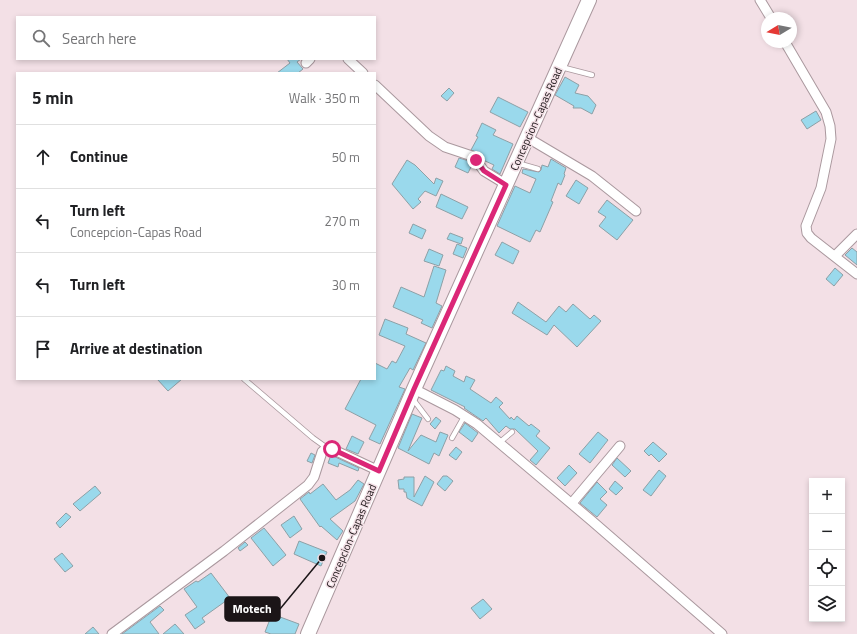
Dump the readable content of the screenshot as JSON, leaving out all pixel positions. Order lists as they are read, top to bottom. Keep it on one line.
{"streets":{"main road":["Concepcion-Capas Road"]},"places":["Motech"],"north":"left","page":{"search":"Search here","heading":["5 min","Walk · 350 m"],"list":[["Continue","50 m"],["Turn left","Concepcion-Capas Road","270 m"],["Turn left","30 m"],"Arrive at destination"],"map_buttons":["+","−"]}}
